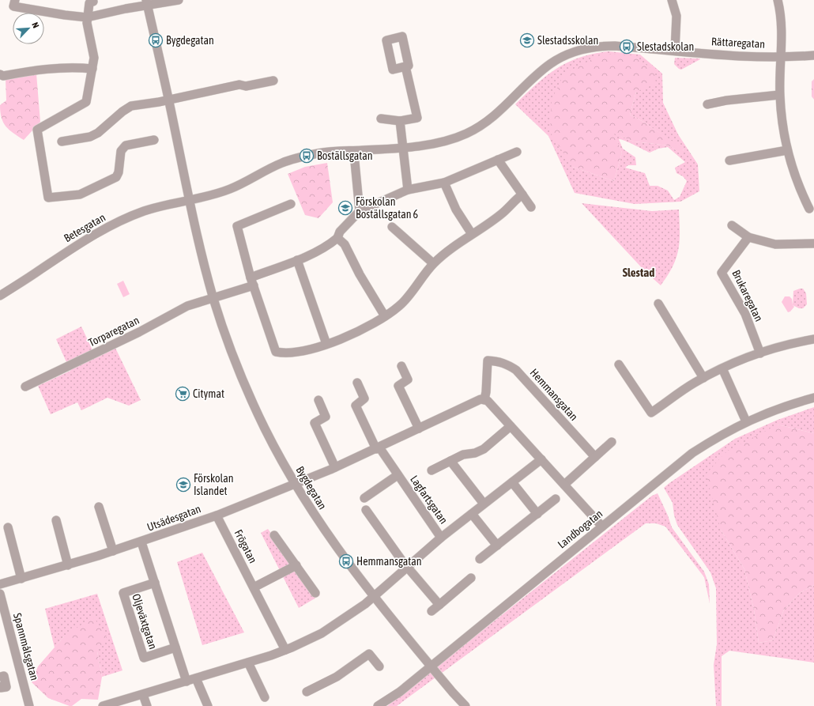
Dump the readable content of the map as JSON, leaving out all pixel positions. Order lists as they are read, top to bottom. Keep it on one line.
{"streets":{"street":["Rättaregatan","Betesgatan","Brukaregatan","Torparegatan","Hemmansgatan","Bygdegatan","Lagfartsgatan","Utsädesgatan","Landbogatan","Frögatan","Oljeväxtgatan","Spannmålsgatan"]},"crossings":[["Betesgatan","Bygdegatan"],["Torparegatan","Bygdegatan"],["Bygdegatan","Utsädesgatan"],["Bygdegatan","Landbogatan"],["Utsädesgatan","Frögatan"],["Utsädesgatan","Oljeväxtgatan"]],"districts":["Slestad"],"places":{"bus stop":["Bygdegatan","Slestadskolan","Boställsgatan","Hemmansgatan"],"school or university":["Slestadsskolan","Förskolan Boställsgatan 6","Förskolan Islandet"],"supermarket":["Citymat"]},"north":"top right"}
